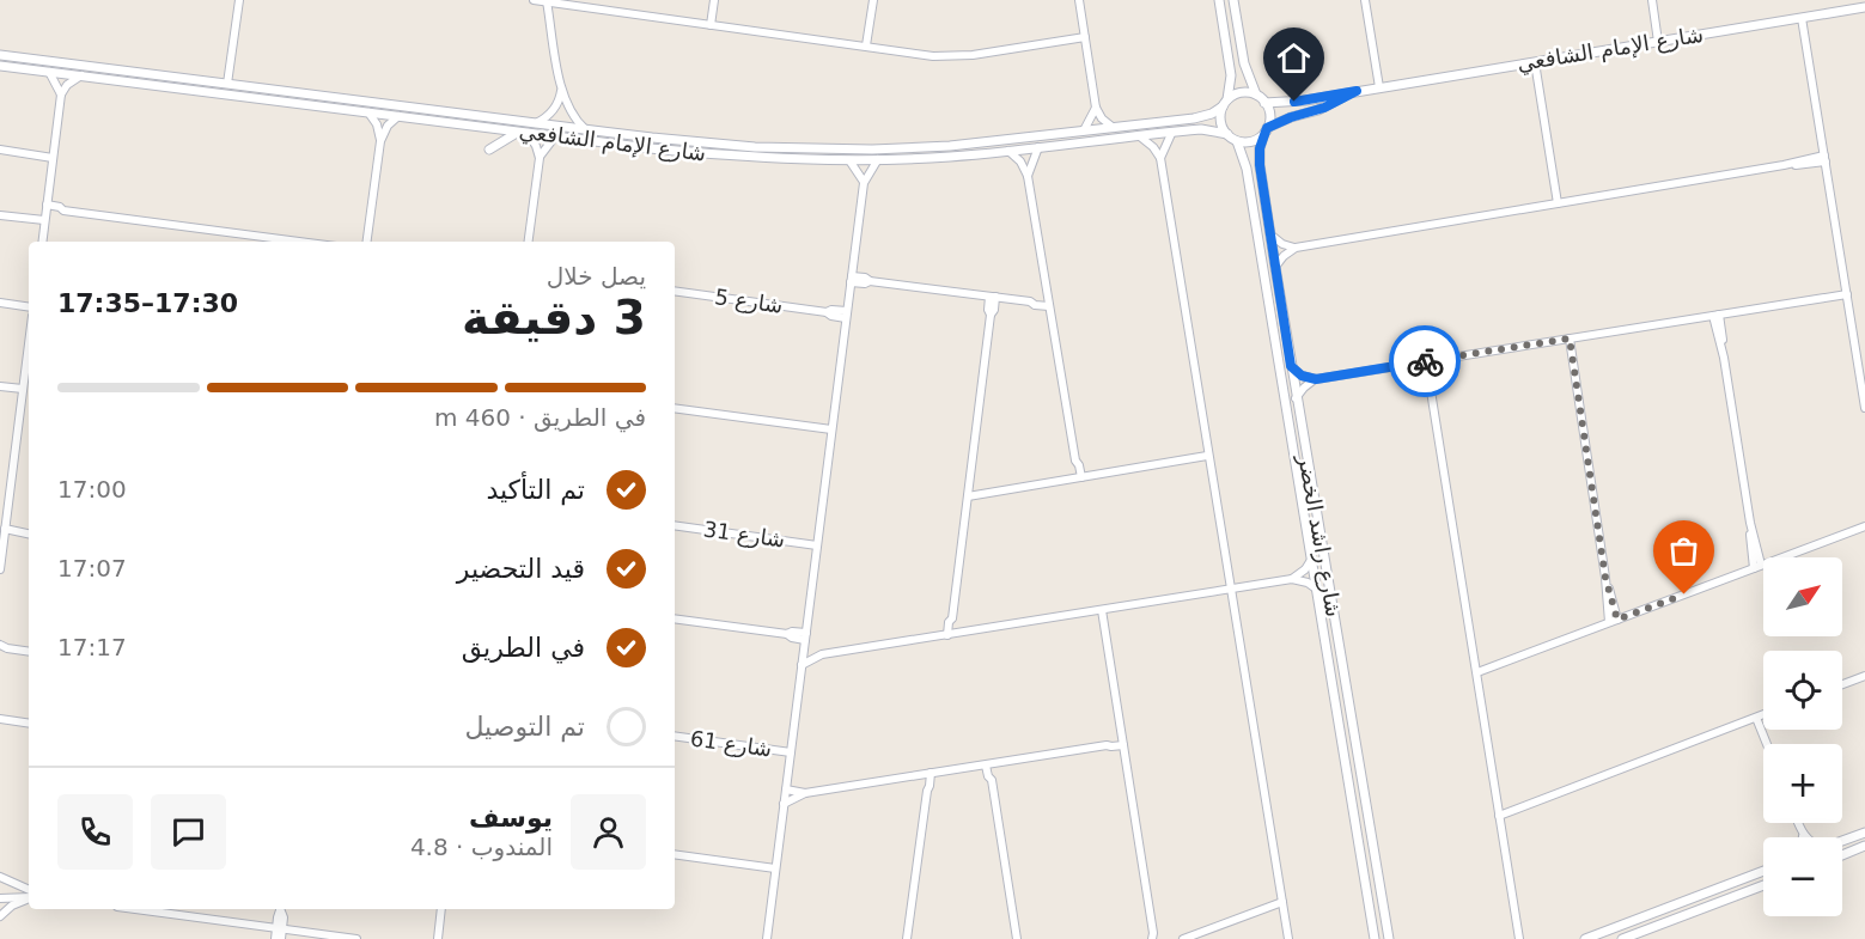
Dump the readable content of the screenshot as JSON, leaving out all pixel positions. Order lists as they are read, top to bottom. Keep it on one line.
{"streets":{"street":["شارع الإمام الشافعي","شارع 5","شارع 31","شارع راشد الخضر","شارع 61"]},"crossings":[["شارع الإمام الشافعي","شارع راشد الخضر"]],"north":"top right","page":{"heading":["3 دقيقة","يصل خلال","17:30–17:35"],"panel":["يوسف","المندوب · 4.8"],"bar":"في الطريق · 460 m","list":[["تم التأكيد","17:00"],["قيد التحضير","17:07"],["في الطريق","17:17"],"تم التوصيل"],"map_buttons":["+","−"]}}
